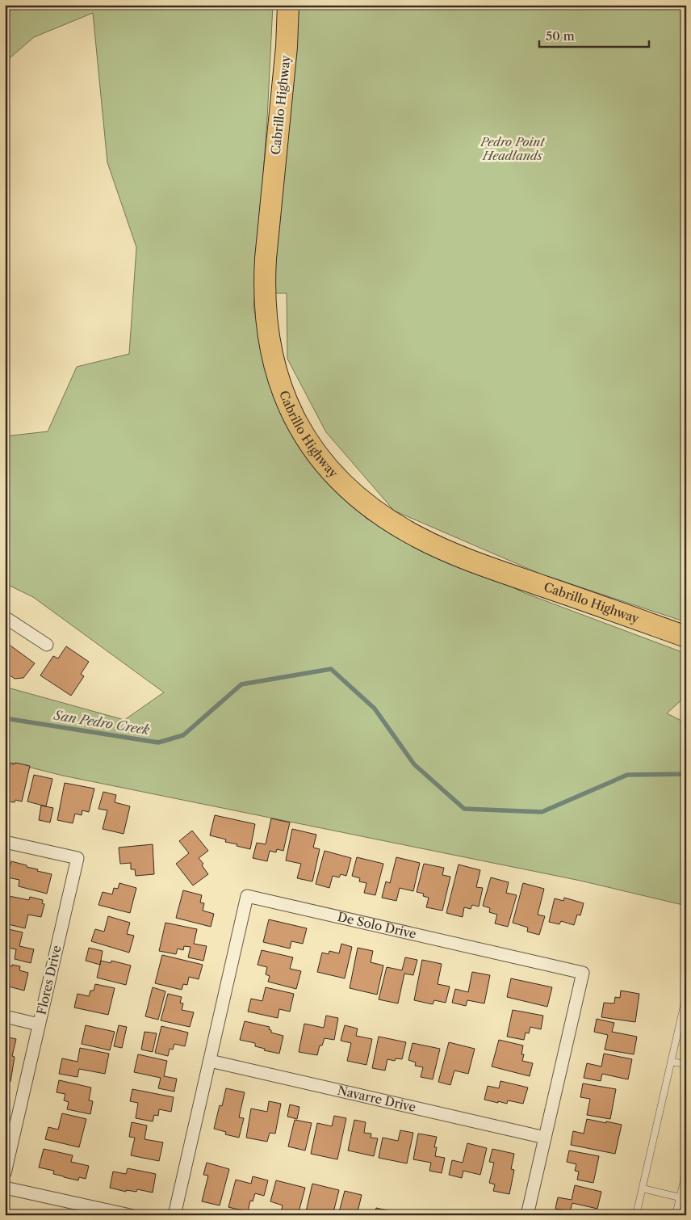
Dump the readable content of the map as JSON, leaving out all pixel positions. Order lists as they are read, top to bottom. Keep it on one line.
{"streets":{"highway":["Cabrillo Highway"],"street":["De Solo Drive","Flores Drive","Navarre Drive"]},"crossings":[["De Solo Drive","Navarre Drive"]],"water":["San Pedro Creek"],"parks":["Pedro Point Headlands"],"scale_bar":"50 m"}
